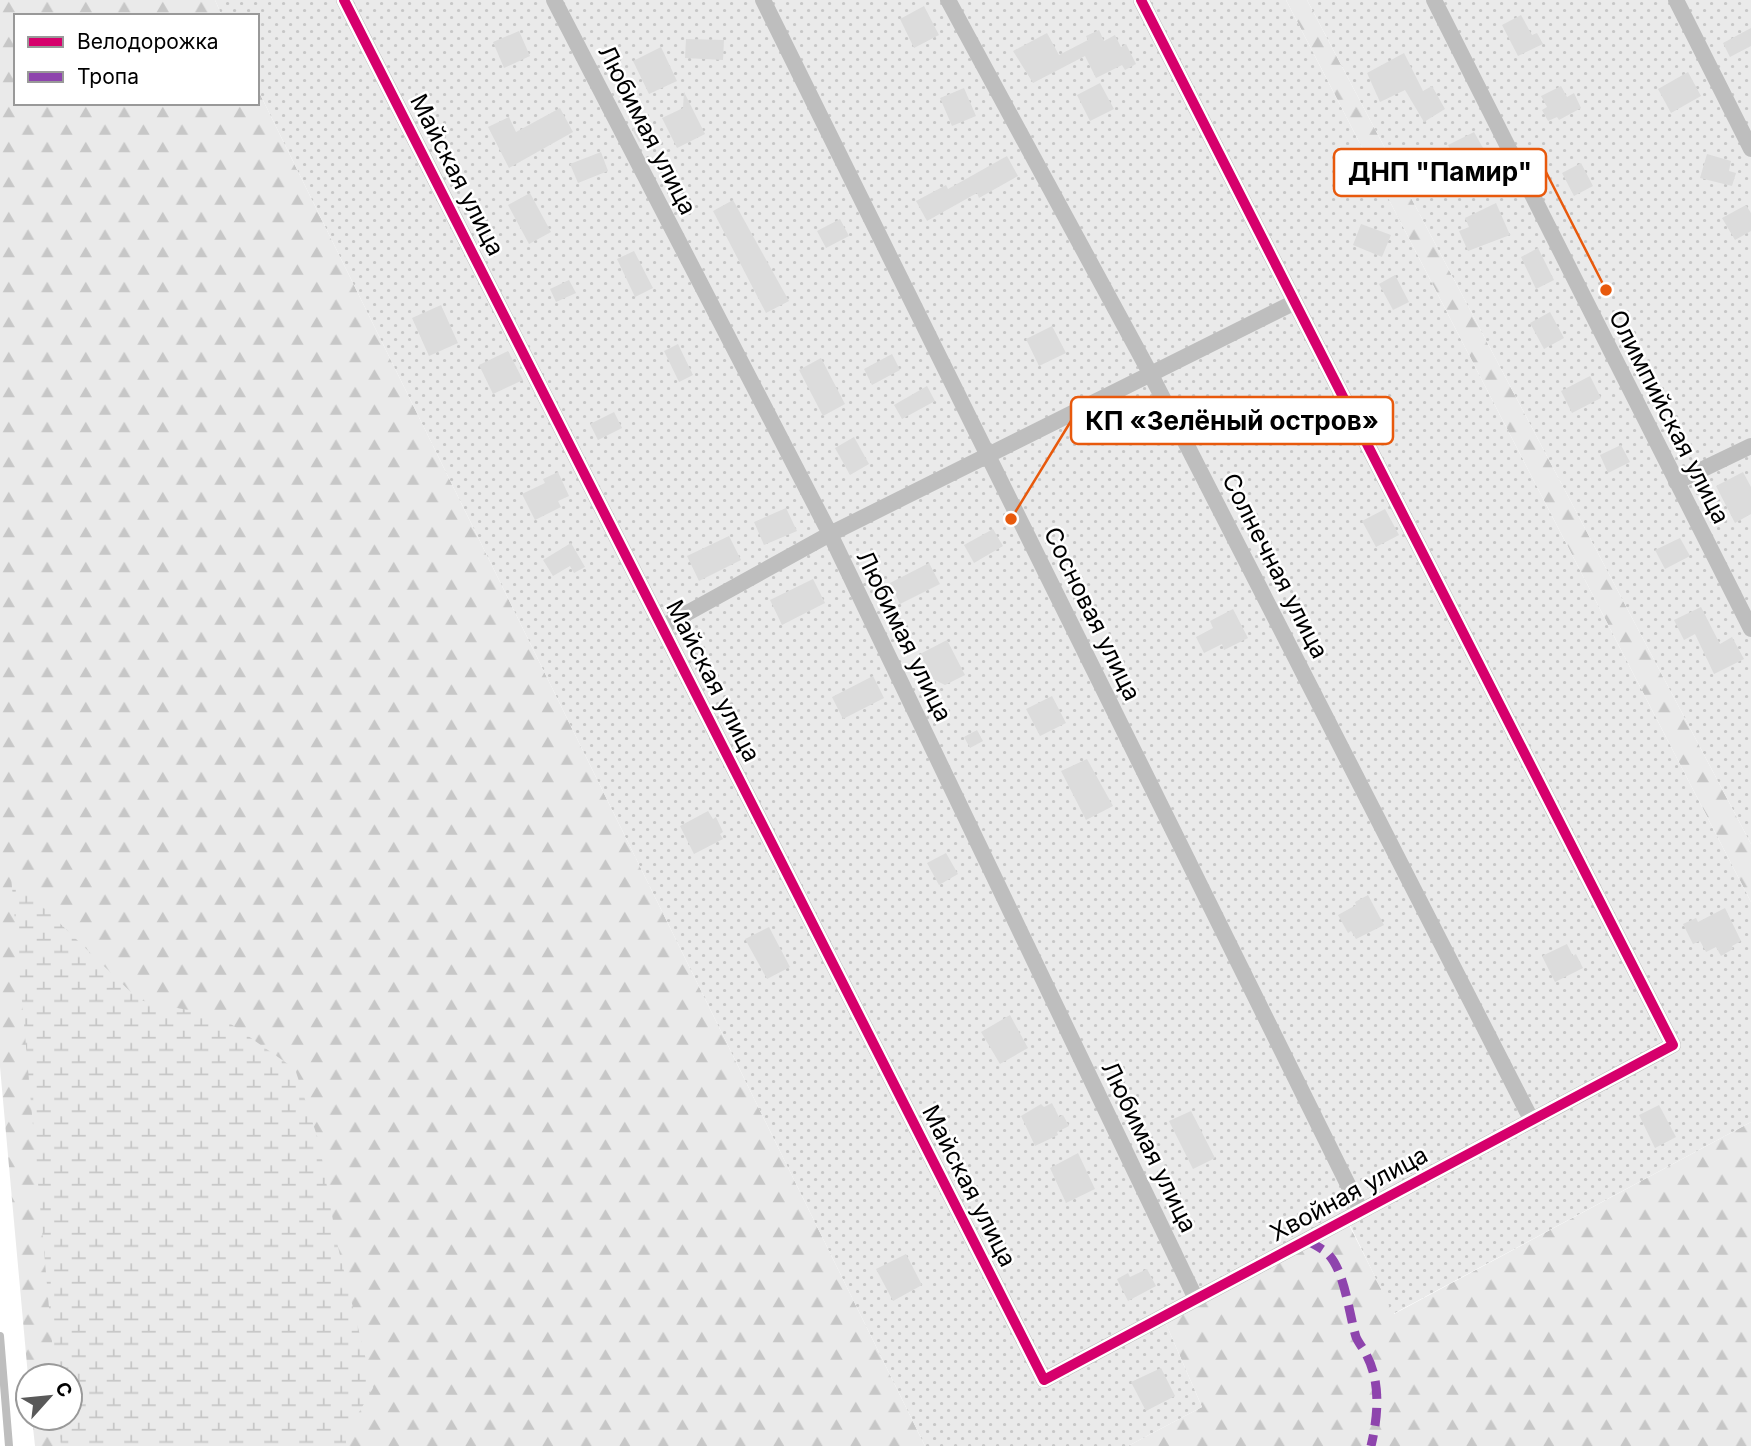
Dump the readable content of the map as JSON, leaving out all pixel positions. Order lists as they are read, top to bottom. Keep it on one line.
{"streets":{"street":["Любимая улица","Майская улица","Олимпийская улица","Солнечная улица","Сосновая улица","Хвойная улица"]},"crossings":[["Любимая улица","Хвойная улица"],["Майская улица","Хвойная улица"],["Солнечная улица","Хвойная улица"],["Сосновая улица","Хвойная улица"]],"places":["ДНП \"Памир\"","КП «Зелёный остров»"],"legend":["Велодорожка","Тропа"],"north":"top right"}
